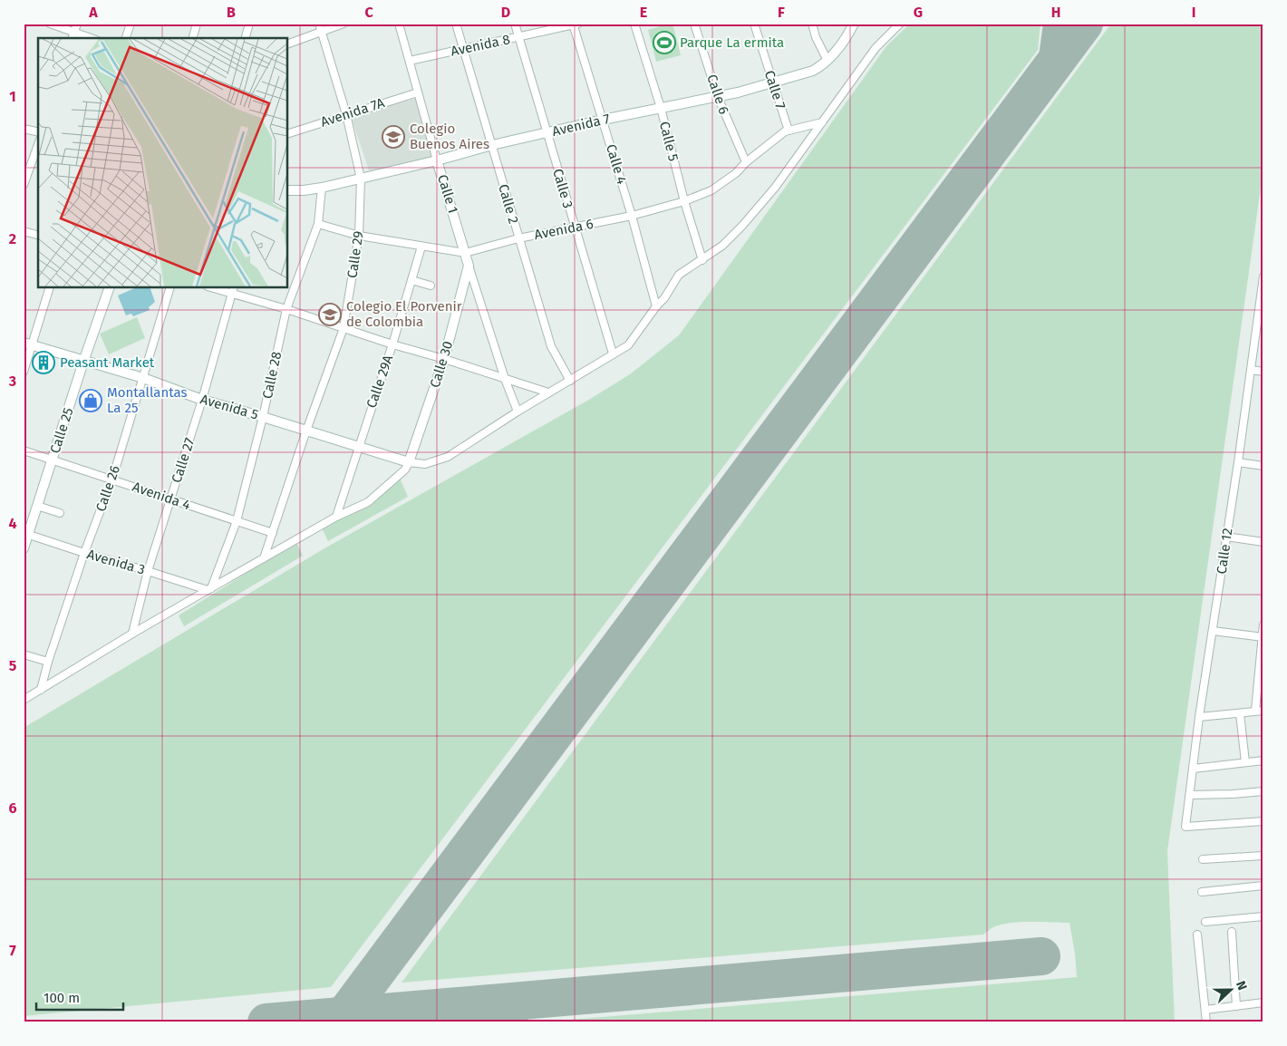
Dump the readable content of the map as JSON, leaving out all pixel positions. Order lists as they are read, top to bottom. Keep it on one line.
{"streets":{"street":["Avenida 8","Calle 7","Calle 6","Avenida 7A","Avenida 7","Calle 5","Calle 4","Calle 3","Calle 1","Calle 2","Avenida 6","Calle 29","Calle 30","Calle 28","Calle 29A","Avenida 5","Calle 25","Calle 27","Calle 26","Avenida 4","Calle 12","Avenida 3"]},"crossings":[["Avenida 8","Calle 4"],["Avenida 8","Calle 3"],["Avenida 8","Calle 1"],["Avenida 8","Calle 2"],["Calle 7","Avenida 7"],["Calle 7","Avenida 6"],["Calle 6","Avenida 7"],["Calle 6","Avenida 6"],["Avenida 7A","Calle 1"],["Avenida 7A","Calle 29"],["Avenida 7","Calle 5"],["Avenida 7","Calle 4"],["Avenida 7","Calle 3"],["Avenida 7","Calle 1"],["Avenida 7","Calle 2"],["Avenida 7","Calle 29"],["Avenida 7","Calle 28"],["Calle 5","Avenida 6"],["Calle 4","Avenida 6"],["Calle 3","Avenida 6"],["Calle 1","Avenida 6"],["Calle 1","Calle 30"],["Calle 2","Avenida 6"],["Avenida 6","Calle 29"],["Avenida 6","Calle 28"],["Avenida 6","Calle 29A"],["Calle 29","Avenida 5"],["Calle 29","Avenida 4"],["Calle 30","Avenida 5"],["Calle 28","Avenida 5"],["Calle 28","Avenida 4"],["Calle 28","Avenida 3"],["Calle 29A","Avenida 5"],["Avenida 5","Calle 25"],["Avenida 5","Calle 27"],["Avenida 5","Calle 26"],["Calle 25","Avenida 4"],["Calle 25","Avenida 3"],["Calle 27","Avenida 4"],["Calle 27","Avenida 3"],["Calle 26","Avenida 4"],["Calle 26","Avenida 3"]],"places":{"sports":["Parque La ermita"],"school or university":["Colegio Buenos Aires","Colegio El Porvenir de Colombia"],"building":["Peasant Market"],"shop":["Montallantas La 25"]},"scale_bar":"100 m","north":"right","grid":{"columns":["A","B","C","D","E","F","G","H","I"],"rows":["1","2","3","4","5","6","7"]}}
